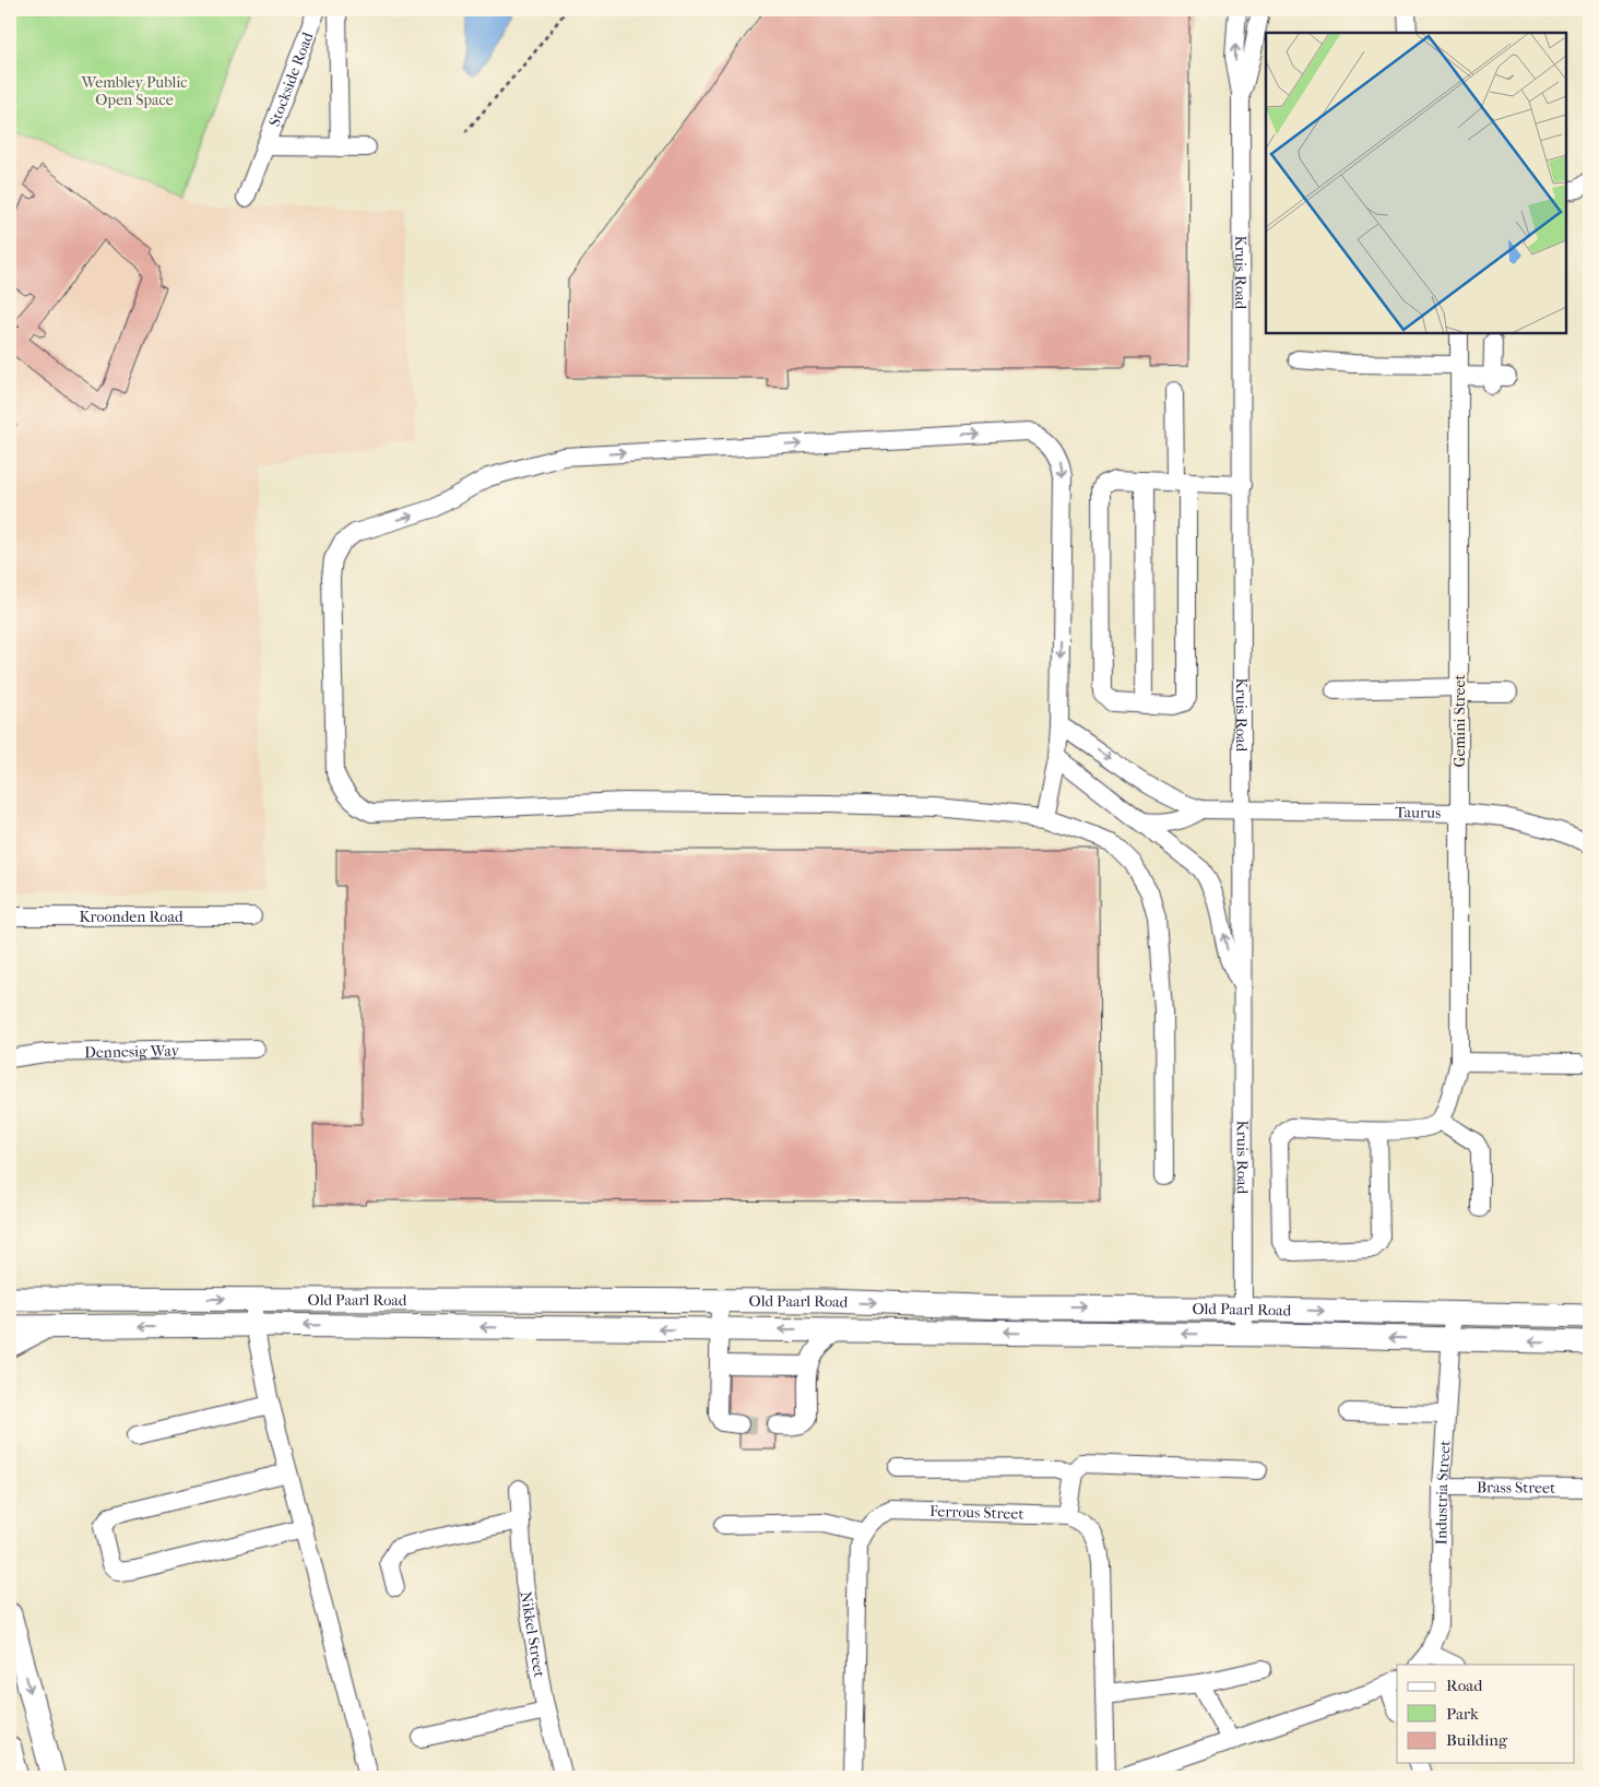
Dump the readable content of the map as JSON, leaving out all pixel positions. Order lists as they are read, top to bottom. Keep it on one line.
{"streets":{"main road":["Old Paarl Road"],"street":["Stockside Road","Kruis Road","Gemini Street","Taurus","Kroonden Road","Dennesig Way","Brass Street","Industria Street","Ferrous Street","Nikkel Street"]},"crossings":[["Kruis Road","Taurus"],["Kruis Road","Old Paarl Road"],["Gemini Street","Taurus"],["Old Paarl Road","Industria Street"],["Brass Street","Industria Street"]],"parks":["Wembley Public Open Space"],"legend":["Road","Park","Building"]}
